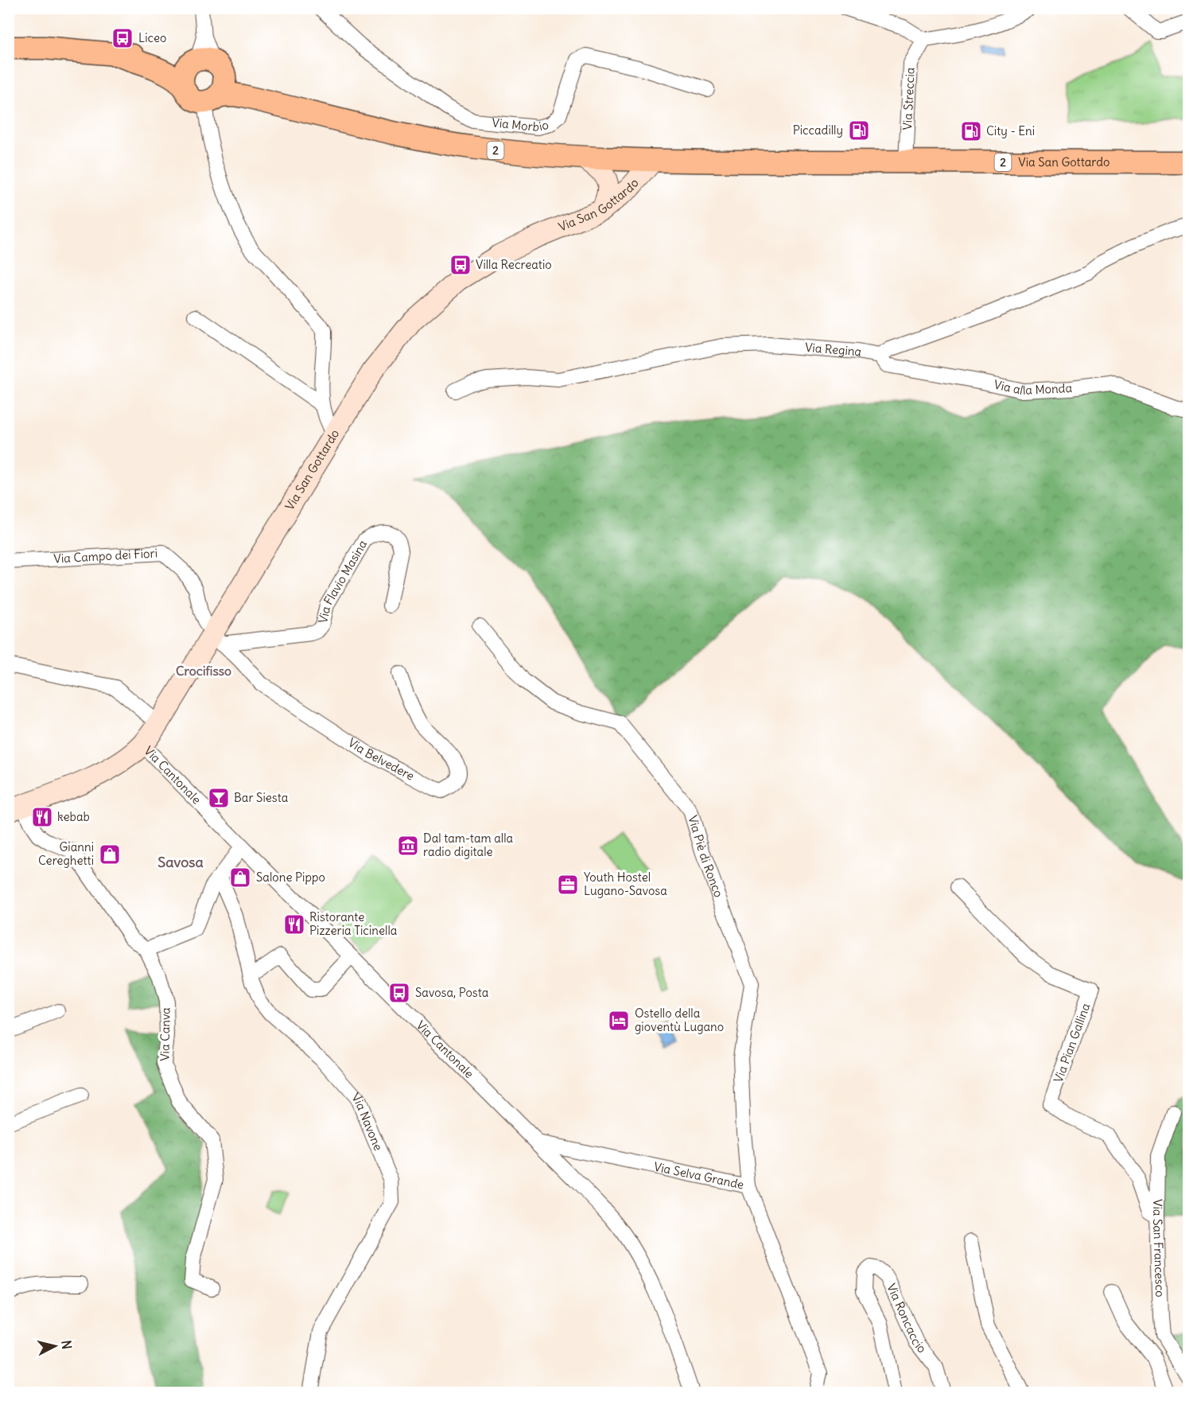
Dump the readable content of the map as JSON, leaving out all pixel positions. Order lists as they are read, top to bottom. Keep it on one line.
{"streets":{"main road":["2","Via San Gottardo"],"street":["Via Streccia","Via Morbio","Via Regina","Via alla Monda","Via Campo dei Fiori","Via Flavio Masina","Via Belvedere","Via Cantonale","Via Piè di Ronco","Via Canva","Via Pian Gallina","Via Navone","Via Selva Grande","Via San Francesco","Via Roncaccio"]},"crossings":[["Via Streccia","Via San Gottardo"],["Via San Gottardo","Via Campo dei Fiori"],["Via San Gottardo","Via Flavio Masina"],["Via San Gottardo","Via Belvedere"],["Via San Gottardo","Via Cantonale"],["Via San Gottardo","Via Canva"],["Via Regina","Via alla Monda"],["Via Campo dei Fiori","Via Flavio Masina"],["Via Campo dei Fiori","Via Belvedere"],["Via Flavio Masina","Via Belvedere"],["Via Cantonale","Via Selva Grande"],["Via Piè di Ronco","Via Selva Grande"],["Via Pian Gallina","Via San Francesco"]],"districts":["Crocifisso","Savosa"],"places":{"bus stop":["Liceo","Villa Recreatio","Savosa, Posta"],"fuel station":["Piccadilly","City - Eni"],"bar":["Bar Siesta"],"restaurant":["kebab","Ristorante Pizzeria Ticinella"],"museum":["Dal tam-tam alla radio digitale"],"shop":["Gianni Cereghetti","Salone Pippo"],"office":["Youth Hostel Lugano-Savosa"],"hotel":["Ostello della gioventù Lugano"]},"north":"right"}
